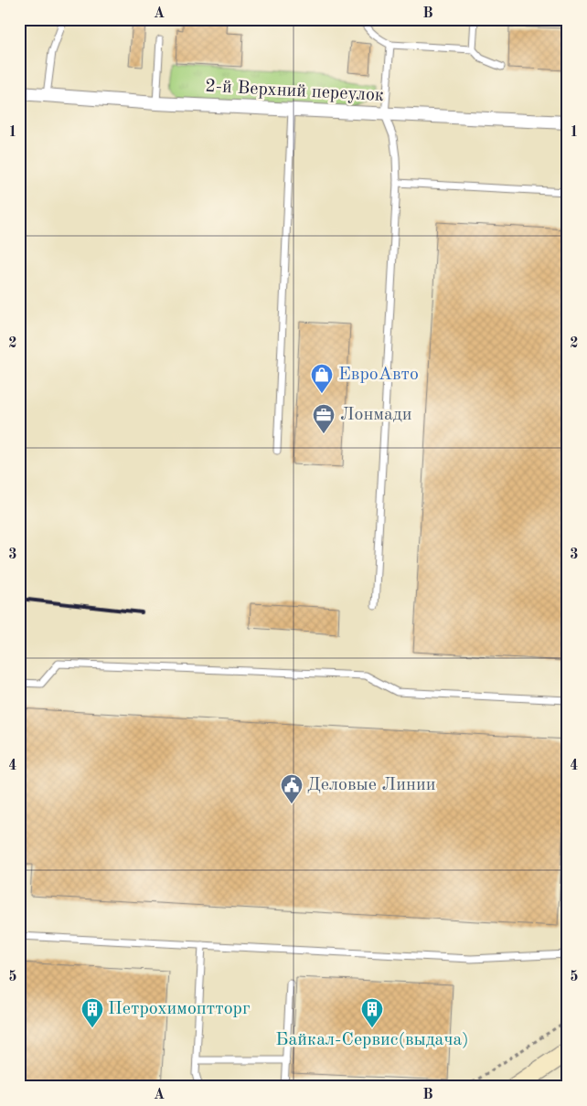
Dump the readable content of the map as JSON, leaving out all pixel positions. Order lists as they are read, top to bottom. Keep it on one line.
{"streets":{"street":["2-й Верхний переулок"]},"places":{"shop":["ЕвроАвто"],"office":["Лонмади"],"public building":["Деловые Линии"],"building":["Петрохимоптторг","Байкал-Сервис(выдача)"]},"grid":{"columns":["A","B"],"rows":["1","2","3","4","5"]}}
